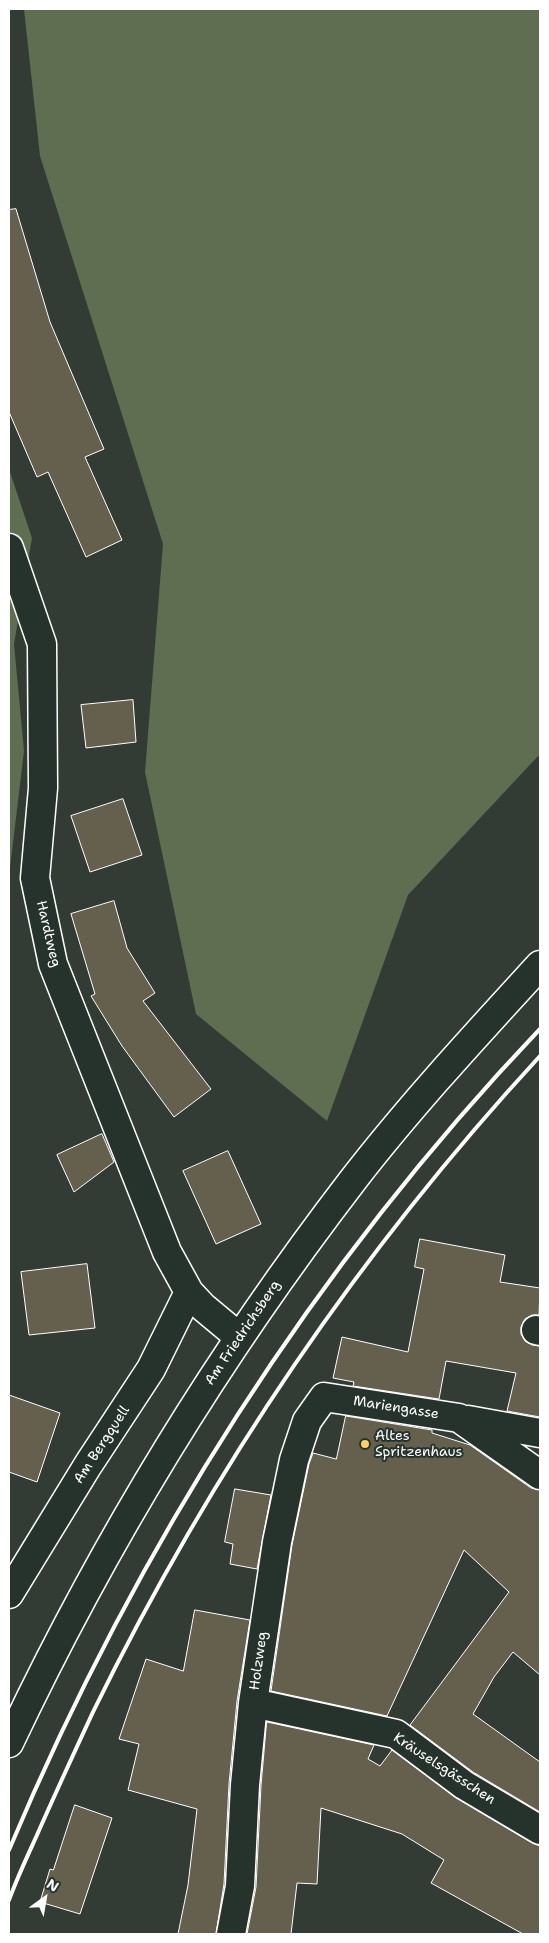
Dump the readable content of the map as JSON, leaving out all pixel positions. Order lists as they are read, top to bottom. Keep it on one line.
{"streets":{"street":["Hardtweg","Am Friedrichsberg","Mariengasse","Am Bergquell","Holzweg","Kräuselsgässchen"]},"crossings":[["Hardtweg","Am Friedrichsberg"],["Hardtweg","Am Bergquell"],["Mariengasse","Holzweg"],["Holzweg","Kräuselsgässchen"]],"places":["Altes Spritzenhaus"],"north":"top right"}
